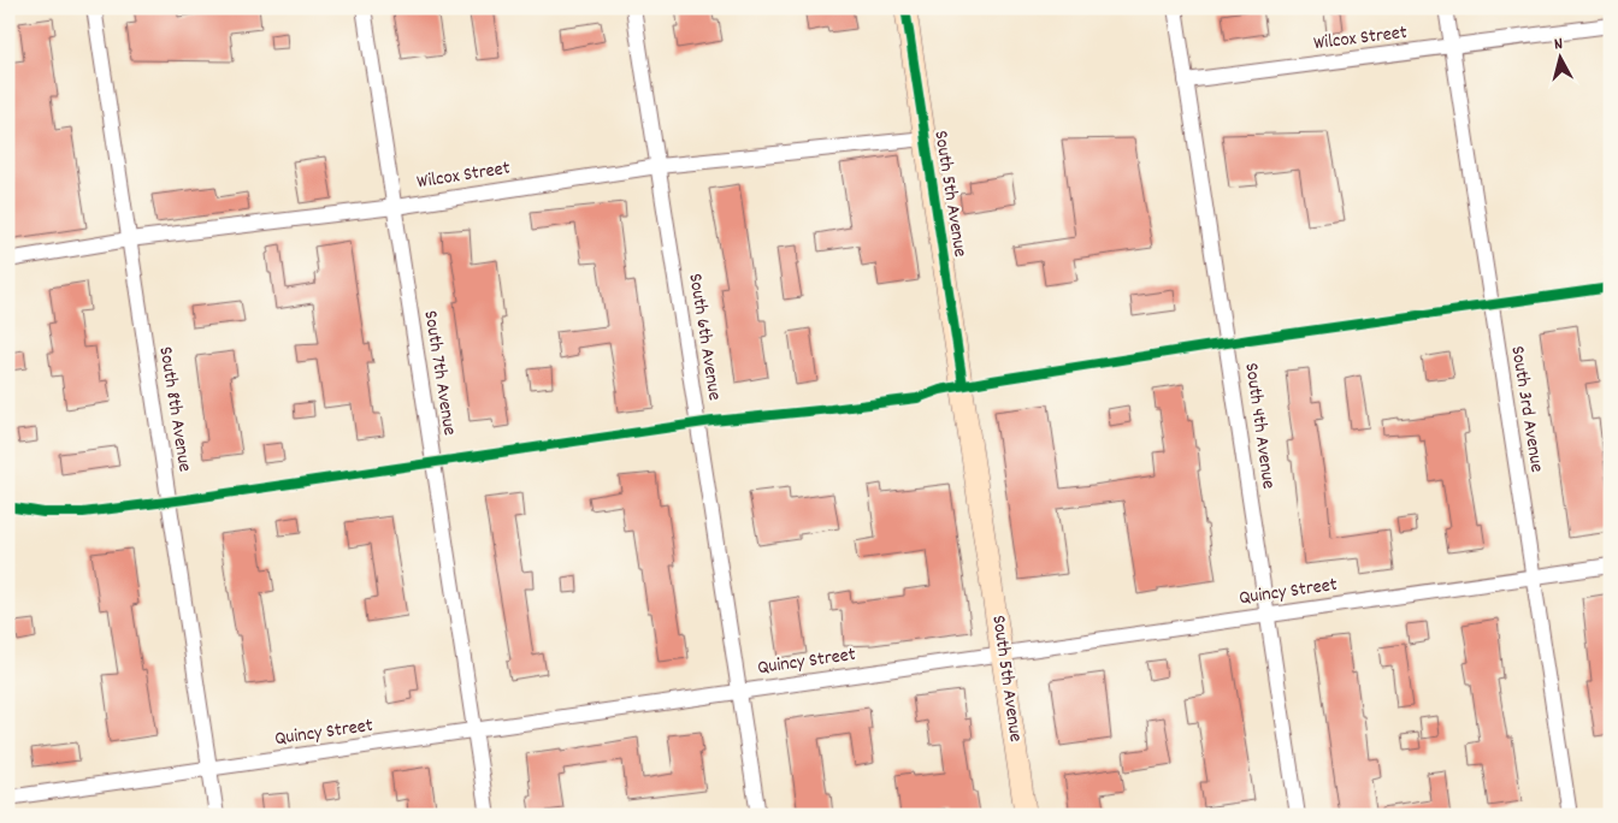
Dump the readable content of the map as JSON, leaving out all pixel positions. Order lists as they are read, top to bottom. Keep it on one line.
{"streets":{"street":["Wilcox Street","South 5th Avenue","South 6th Avenue","South 7th Avenue","South 8th Avenue","South 3rd Avenue","South 4th Avenue","Quincy Street"]},"crossings":[["Wilcox Street","South 5th Avenue"],["Wilcox Street","South 6th Avenue"],["Wilcox Street","South 7th Avenue"],["Wilcox Street","South 8th Avenue"],["Wilcox Street","South 3rd Avenue"],["Wilcox Street","South 4th Avenue"],["South 5th Avenue","Quincy Street"],["South 6th Avenue","Quincy Street"],["South 7th Avenue","Quincy Street"],["South 8th Avenue","Quincy Street"],["South 3rd Avenue","Quincy Street"],["South 4th Avenue","Quincy Street"]],"north":"top"}
